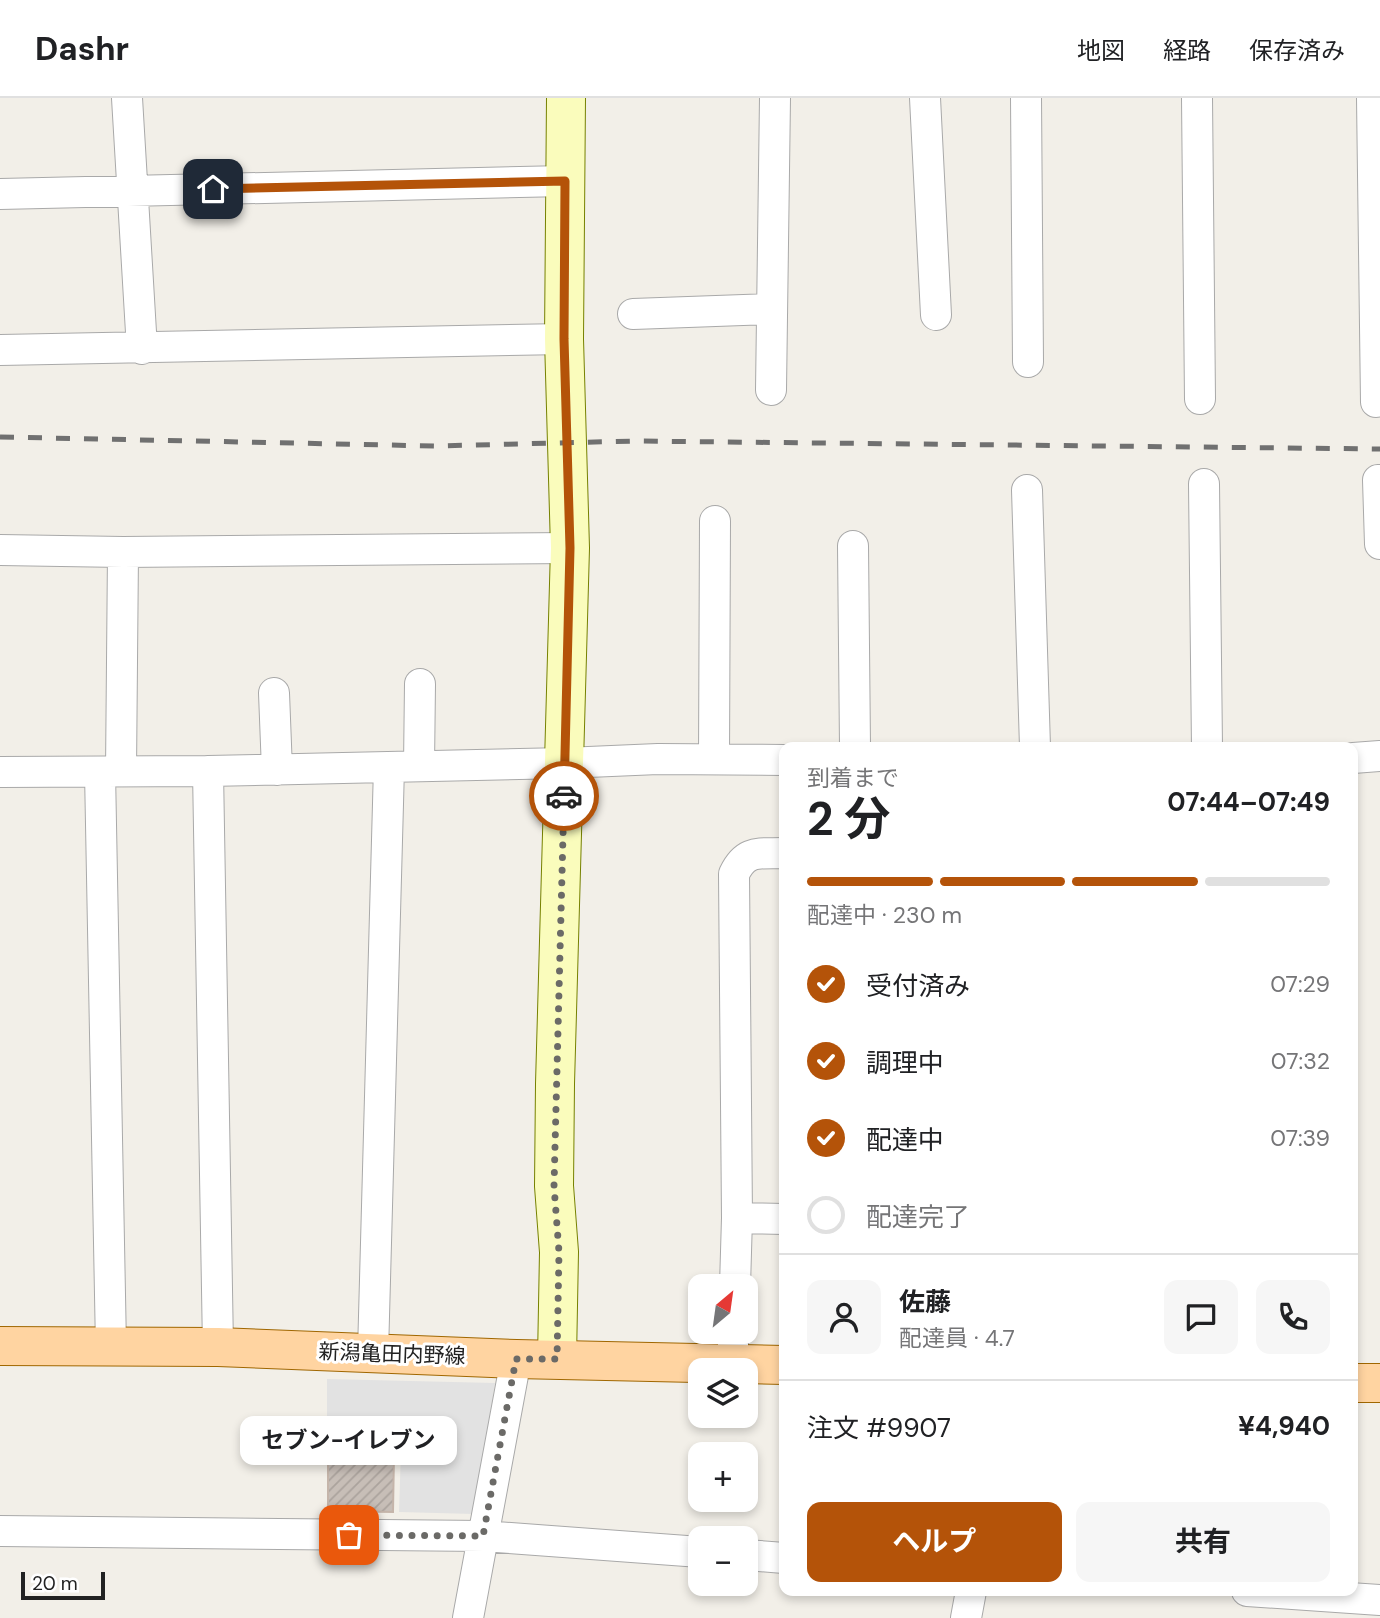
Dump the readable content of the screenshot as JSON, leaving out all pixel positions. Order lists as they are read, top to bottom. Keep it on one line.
{"streets":{"main road":["新潟亀田内野線"]},"places":["セブン-イレブン"],"scale_bar":"20 m","north":"top right","page":{"header":"Dashr","nav":["地図","経路","保存済み"],"heading":["2 分","到着まで","07:44–07:49"],"panel":["佐藤","配達員 · 4.7","注文 #9907","¥4,940"],"bar":"配達中 · 230 m","list":[["受付済み","07:29"],["調理中","07:32"],["配達中","07:39"],"配達完了"],"map_buttons":["+","−"],"bubble":"セブン-イレブン","buttons":["ヘルプ","共有"],"scale":"20 m"}}
